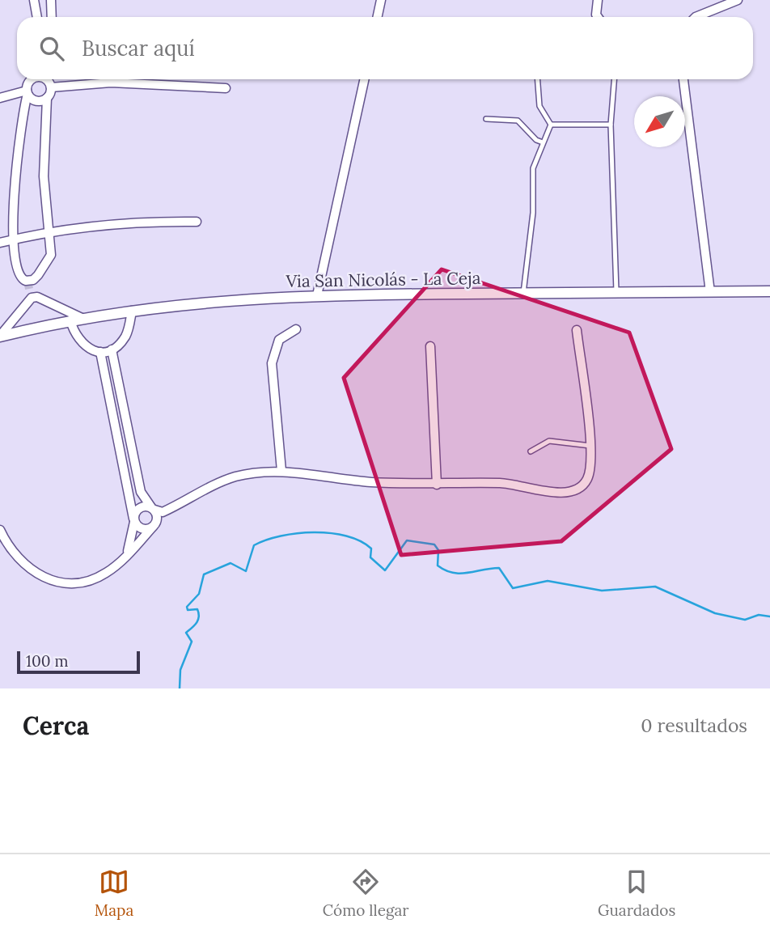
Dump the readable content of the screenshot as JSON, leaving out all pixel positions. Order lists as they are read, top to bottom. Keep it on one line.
{"streets":{"street":["Via San Nicolás - La Ceja"]},"scale_bar":"100 m","north":"bottom left","page":{"search":"Buscar aquí","scale":"100 m","heading":["Cerca","0 resultados"],"nav":["Mapa","Cómo llegar","Guardados"]}}
